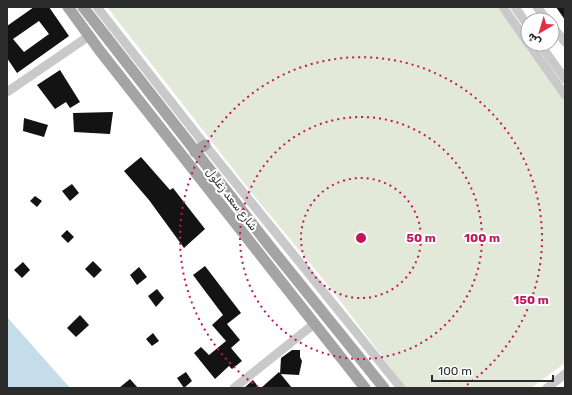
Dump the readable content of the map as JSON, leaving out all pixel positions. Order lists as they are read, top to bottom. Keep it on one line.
{"streets":{"main road":["شارع سعد زغلول"]},"scale_bar":"100 m","north":"bottom left","rings":["50 m","100 m","150 m"]}
